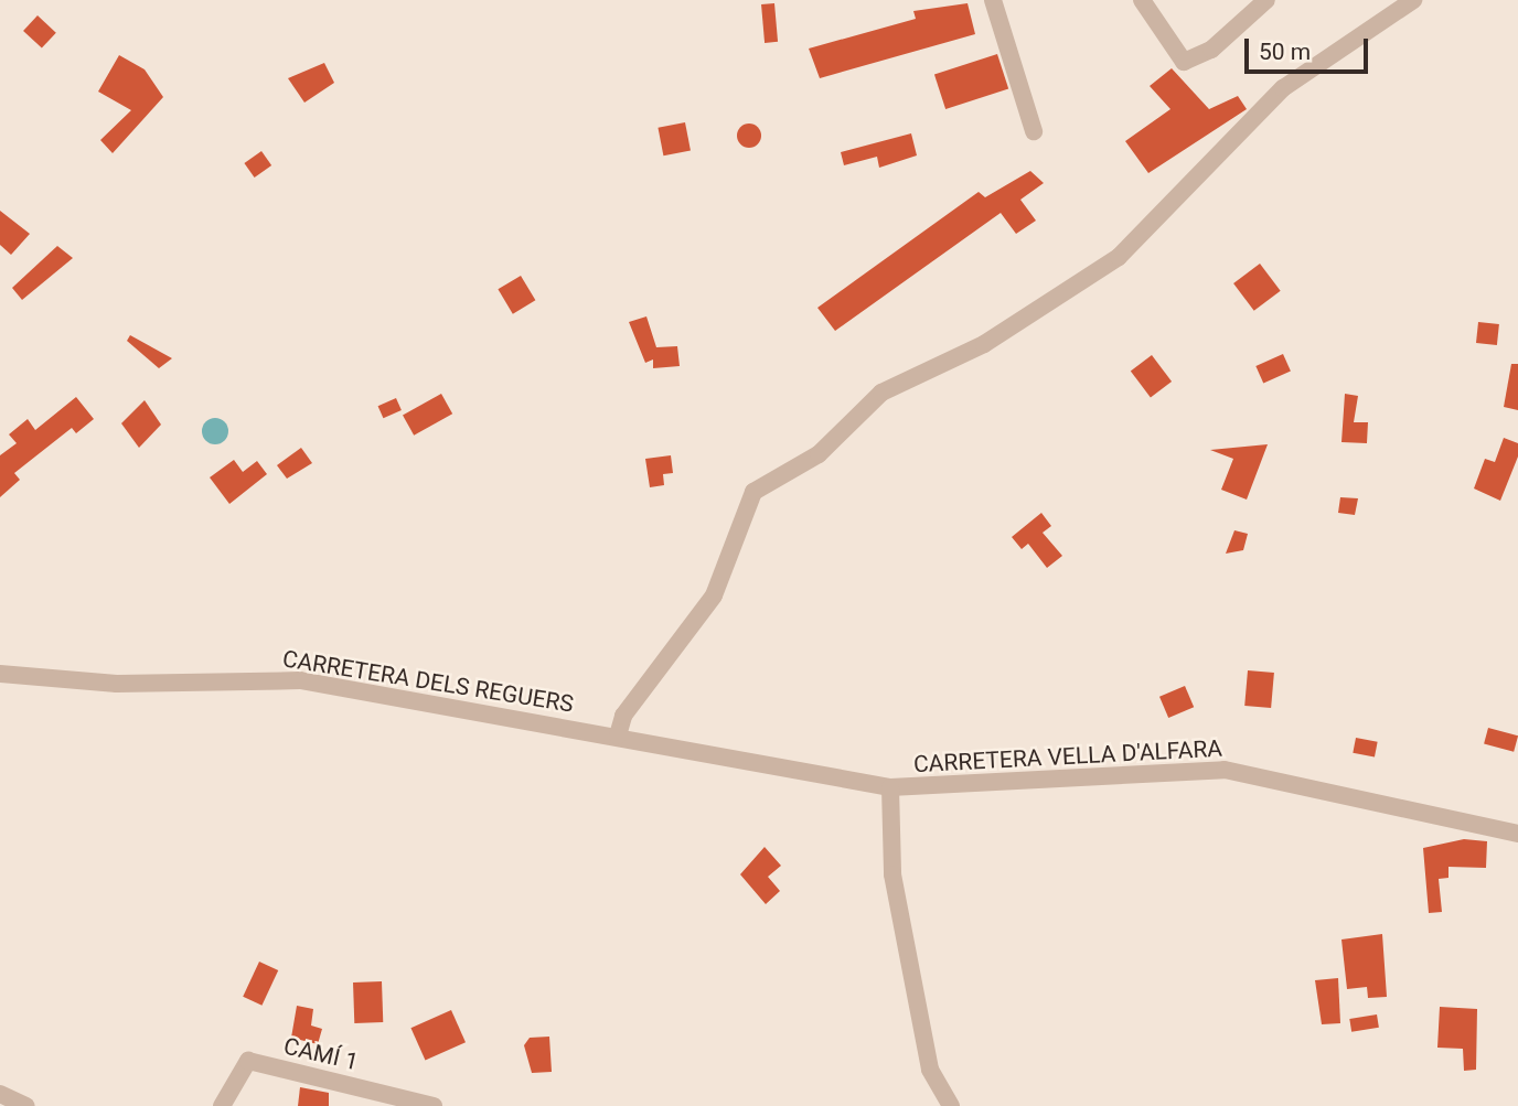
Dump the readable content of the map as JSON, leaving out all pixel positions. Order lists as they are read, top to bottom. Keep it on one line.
{"streets":{"street":["CARRETERA DELS REGUERS","CARRETERA VELLA D'ALFARA","CAMÍ 1"]},"crossings":[["CARRETERA DELS REGUERS","CARRETERA VELLA D'ALFARA"]],"scale_bar":"50 m"}
